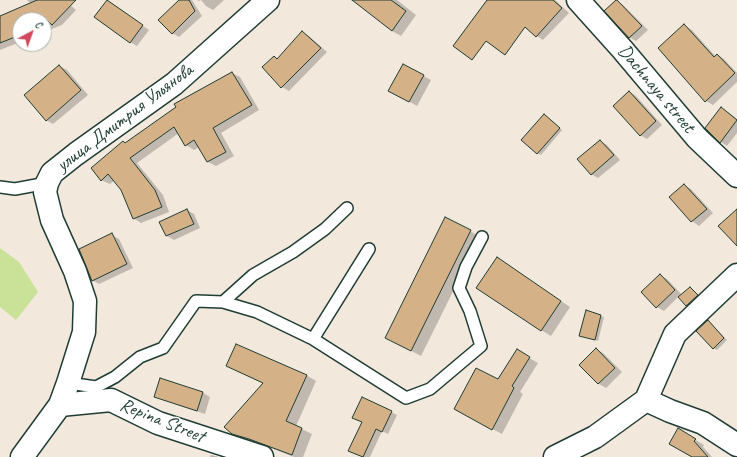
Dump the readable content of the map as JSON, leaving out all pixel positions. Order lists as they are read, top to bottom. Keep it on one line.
{"streets":{"street":["Dachnaya street","улица Дмитрия Ульянова","Repina Street"]},"crossings":[["улица Дмитрия Ульянова","Repina Street"]],"north":"top right"}
